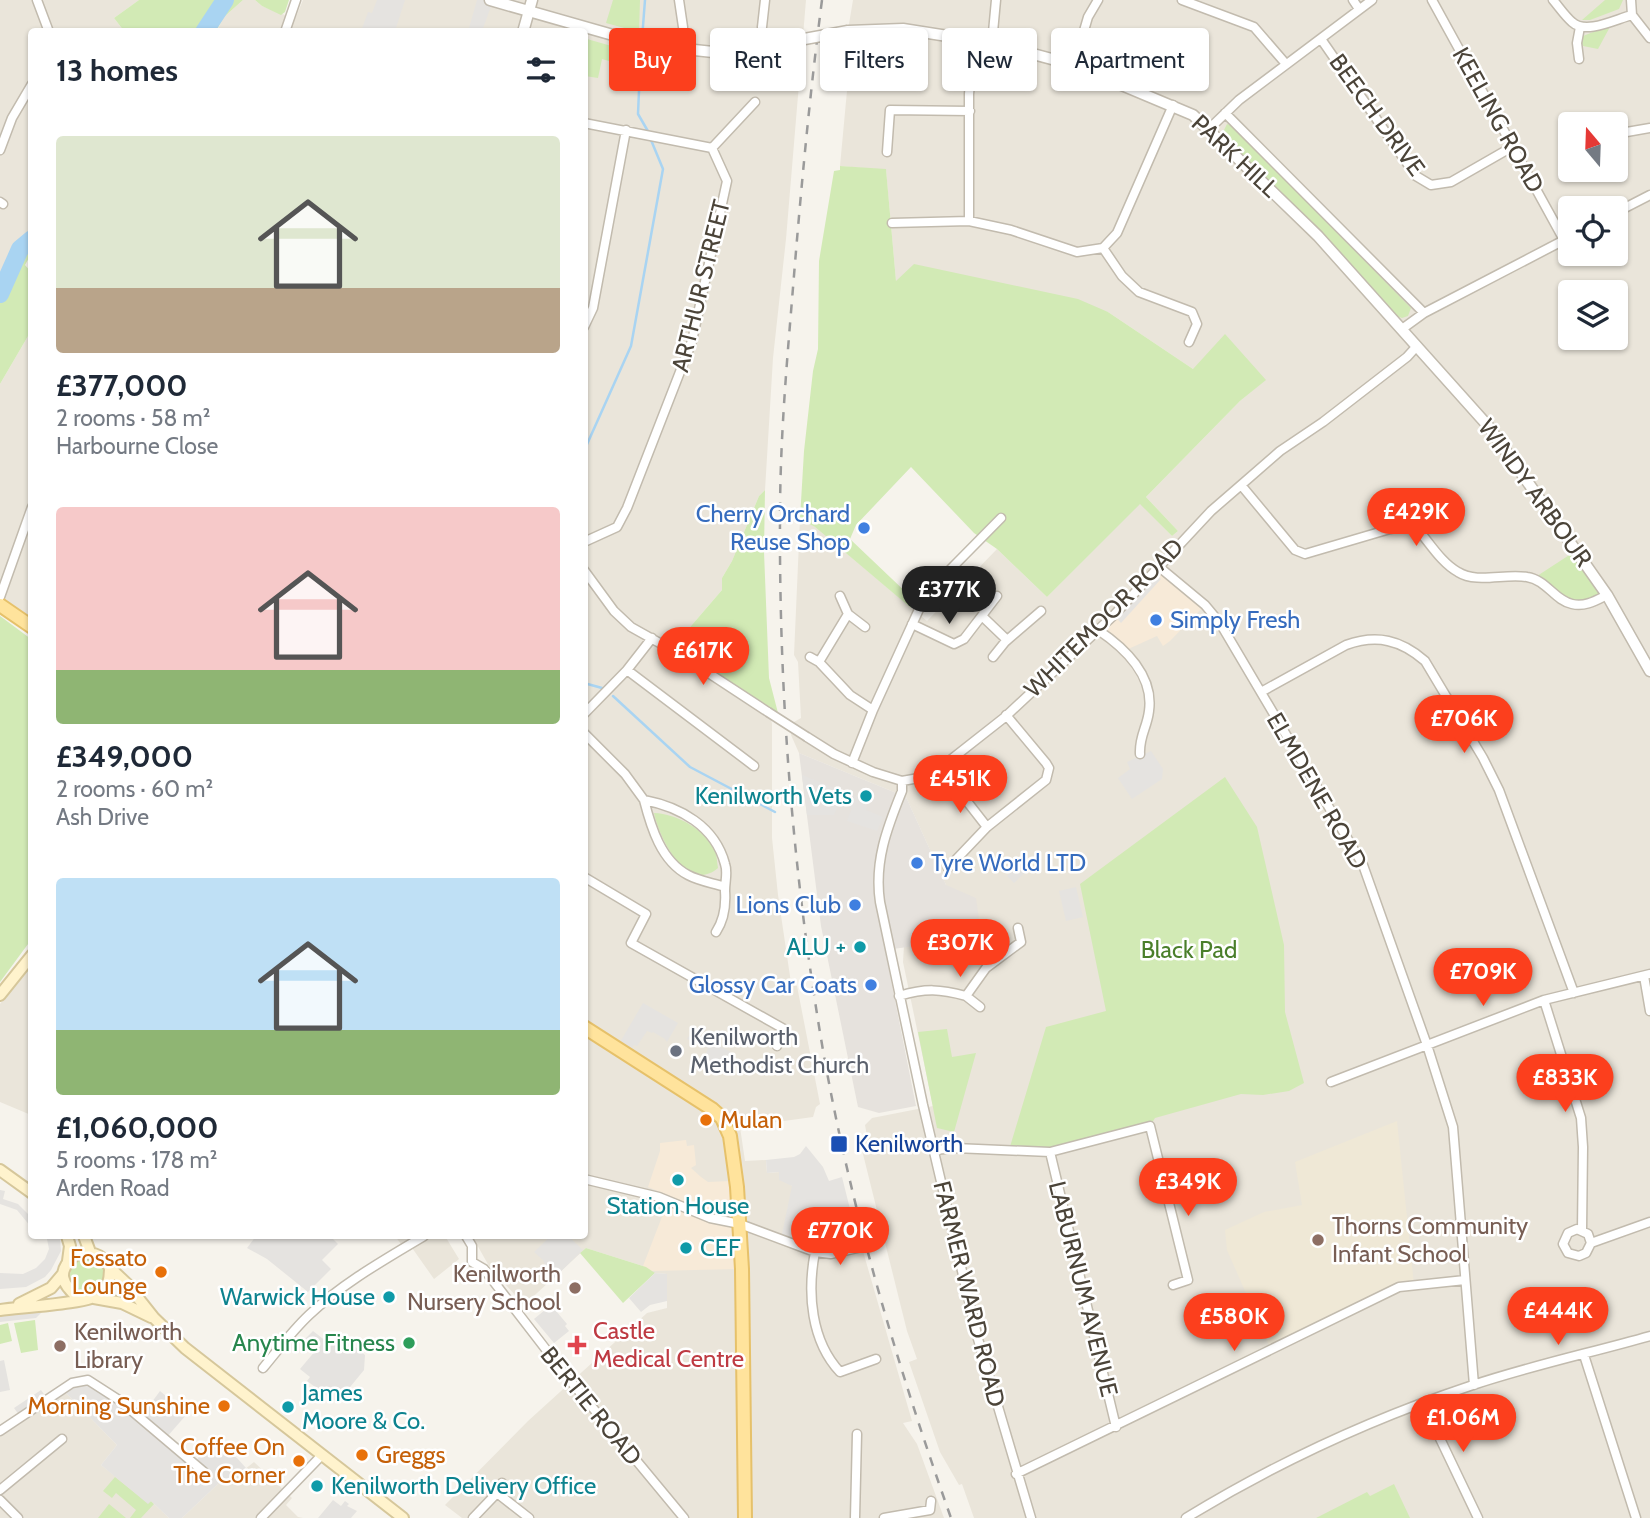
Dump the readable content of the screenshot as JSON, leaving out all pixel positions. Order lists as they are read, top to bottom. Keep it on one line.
{"streets":{"street":["BEECH DRIVE","KEELING ROAD","PARK HILL","ARTHUR STREET","WINDY ARBOUR","WHITEMOOR ROAD","ELMDENE ROAD","LABURNUM AVENUE","FARMER WARD ROAD","BERTIE ROAD"]},"crossings":[["BEECH DRIVE","KEELING ROAD"],["PARK HILL","WINDY ARBOUR"],["WINDY ARBOUR","WHITEMOOR ROAD"],["WHITEMOOR ROAD","ELMDENE ROAD"],["WHITEMOOR ROAD","FARMER WARD ROAD"]],"parks":["Black Pad"],"places":{"other":["Cherry Orchard Reuse Shop","Simply Fresh","Kenilworth Vets","Tyre World LTD","Lions Club","ALU +","Glossy Car Coats","Kenilworth Methodist Church","Mulan","Station House","Thorns Community Infant School","CEF","Fossato Lounge","Kenilworth Nursery School","Warwick House","Anytime Fitness","Kenilworth Library","Morning Sunshine","James Moore & Co.","Greggs","Coffee On The Corner","Kenilworth Delivery Office"],"transit":["Kenilworth"],"health":["Castle Medical Centre"]},"north":"top","page":{"chip":["Buy","Rent","Filters","New","Apartment"],"heading":"13 homes","list":[{"name":"£377,000","note":"2 rooms · 58 m² · Harbourne Close"},{"name":"£349,000","note":"2 rooms · 60 m² · Ash Drive"},{"name":"£1,060,000","note":"5 rooms · 178 m² · Arden Road"}],"price":["£429K","£377K","£617K","£706K","£451K","£307K","£709K","£833K","£349K","£770K","£444K","£580K","£1.06M"]}}
